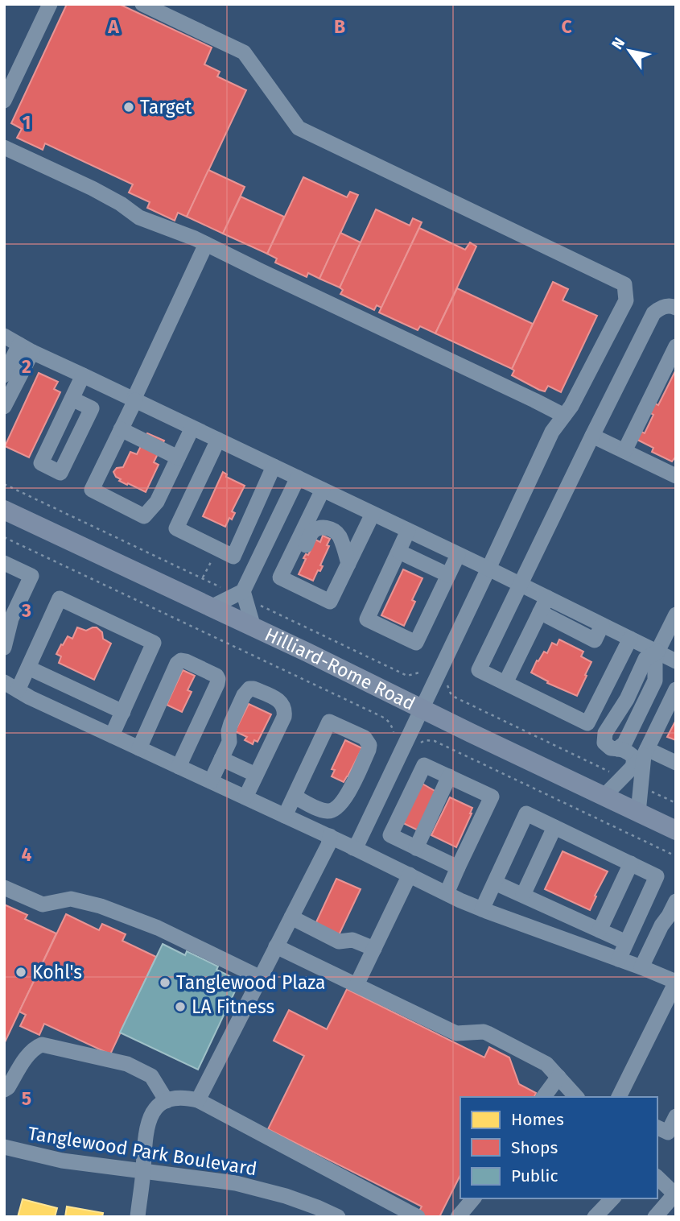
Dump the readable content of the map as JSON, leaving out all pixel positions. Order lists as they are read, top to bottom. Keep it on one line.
{"streets":{"main road":["Hilliard-Rome Road"],"street":["Tanglewood Park Boulevard"]},"places":["Target","Kohl's","Tanglewood Plaza","LA Fitness"],"legend":["Homes","Shops","Public"],"north":"top left","grid":{"columns":["A","B","C"],"rows":["1","2","3","4","5"]}}
